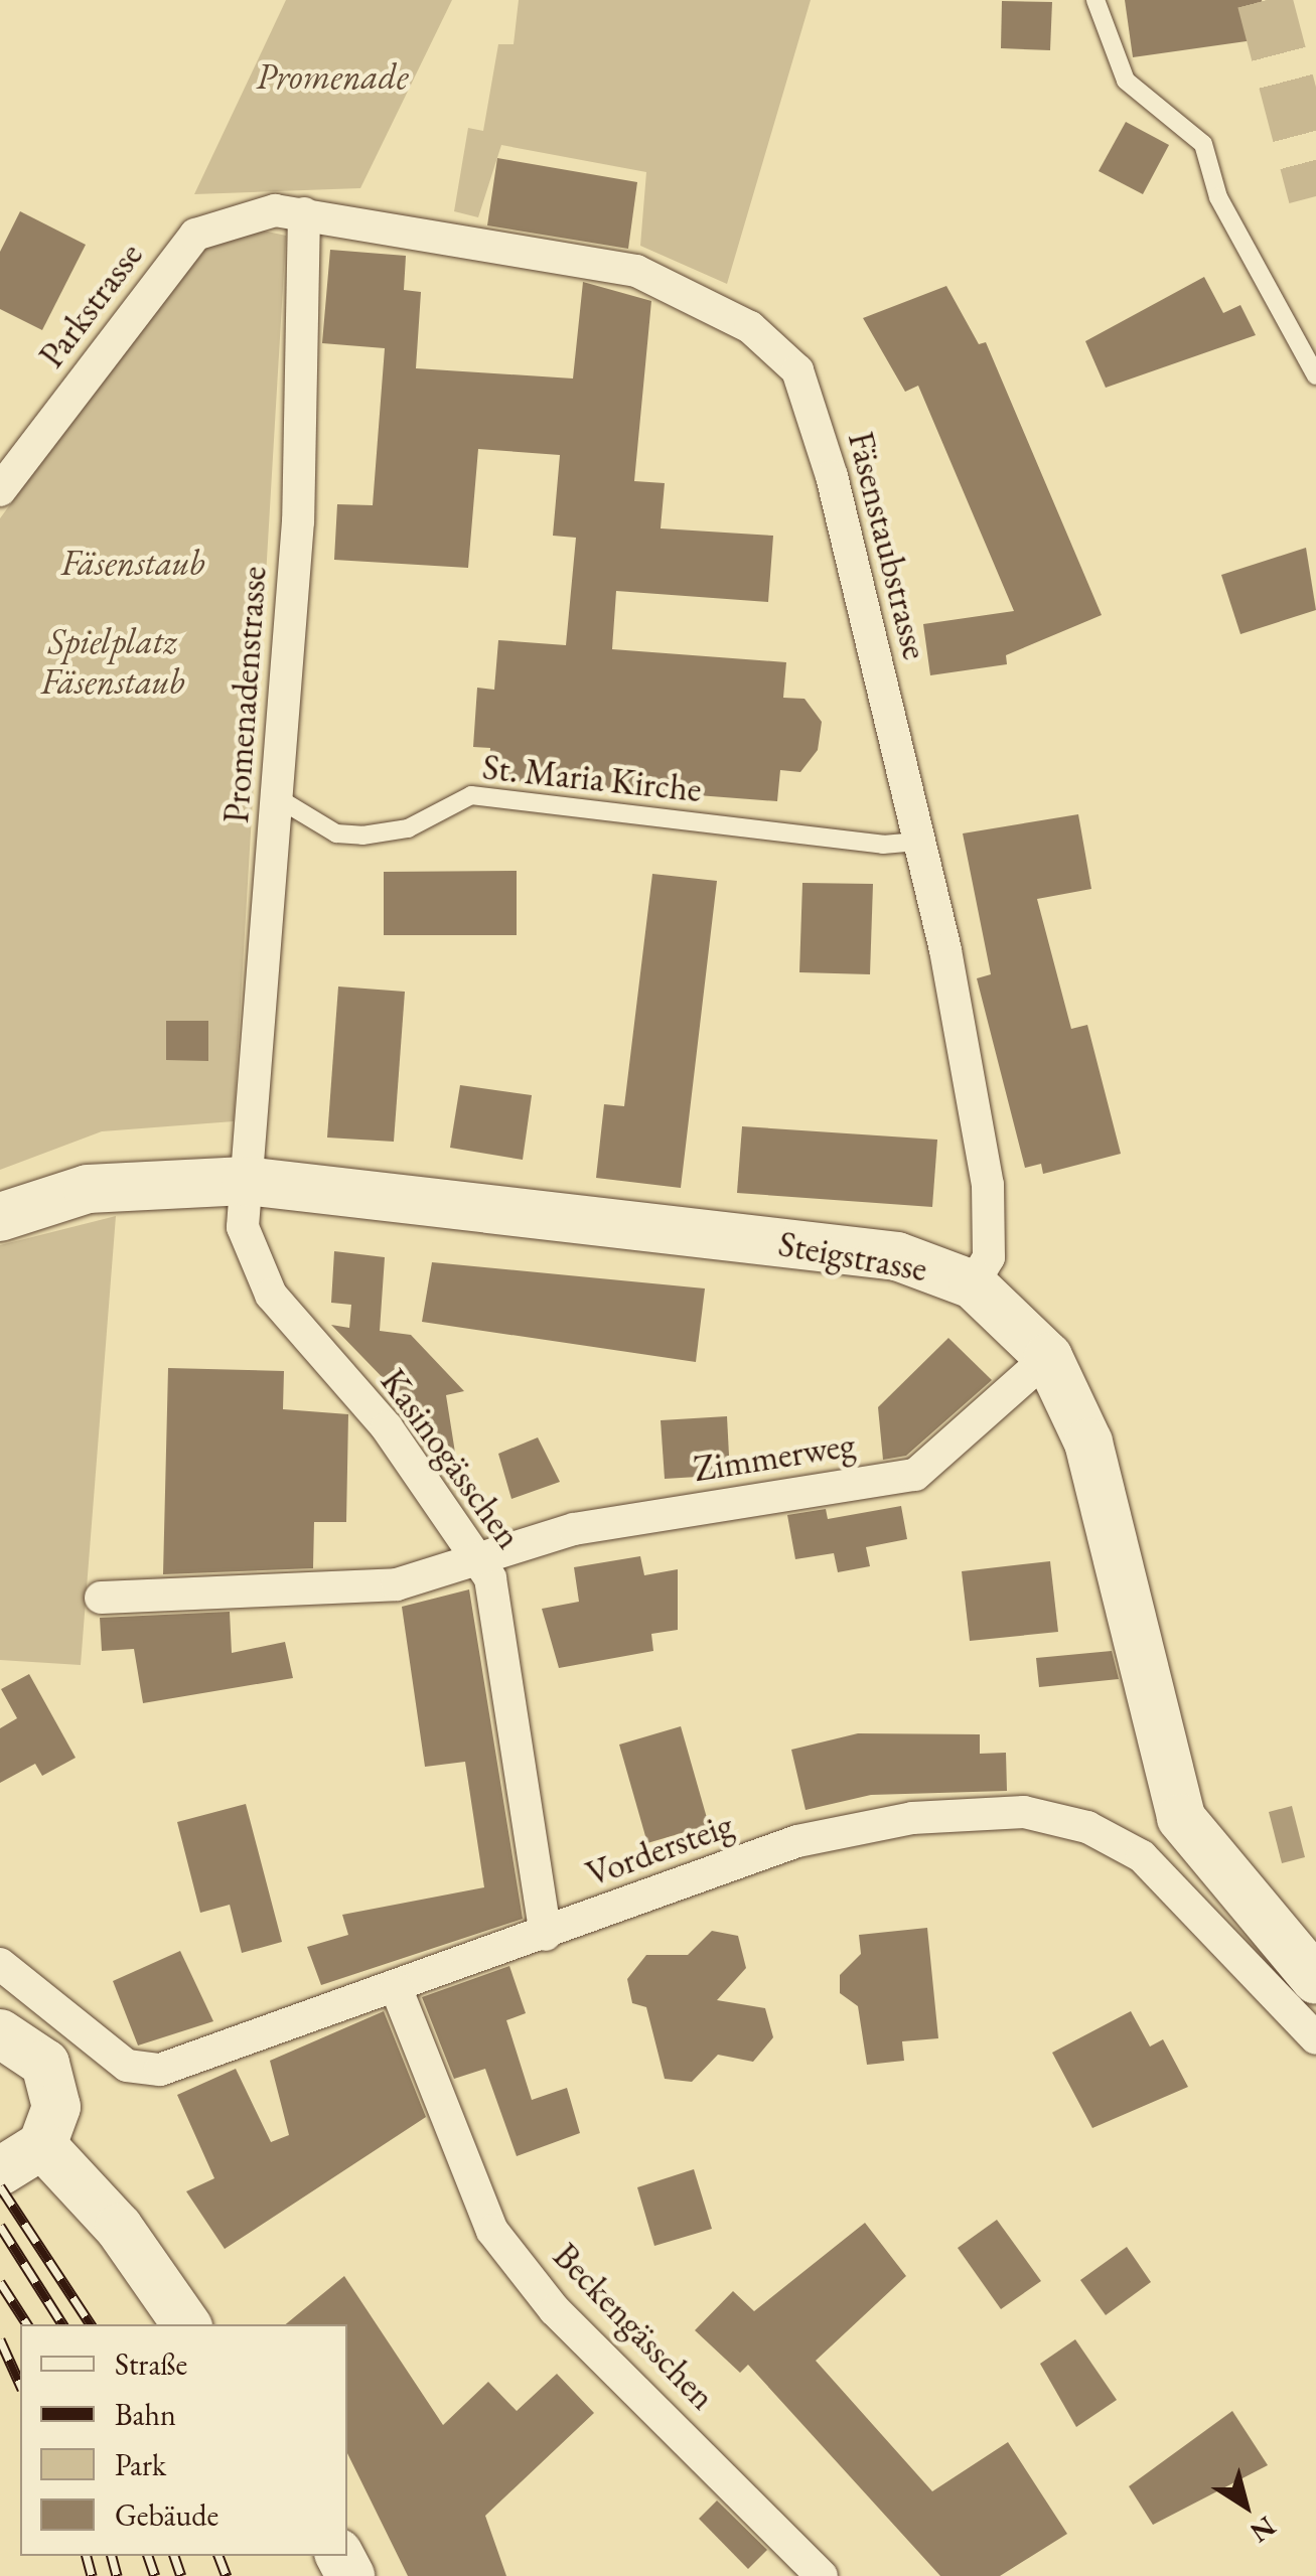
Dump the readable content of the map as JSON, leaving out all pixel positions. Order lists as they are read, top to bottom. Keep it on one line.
{"streets":{"street":["Parkstrasse","Fäsenstaubstrasse","Promenadenstrasse","Steigstrasse","Zimmerweg","Kasinogässchen","Vordersteig","Beckengässchen"],"lane":["St. Maria Kirche"]},"crossings":[["Parkstrasse","Fäsenstaubstrasse"],["Parkstrasse","Promenadenstrasse"],["Fäsenstaubstrasse","Promenadenstrasse"],["Fäsenstaubstrasse","St. Maria Kirche"],["Fäsenstaubstrasse","Steigstrasse"],["Promenadenstrasse","St. Maria Kirche"],["Promenadenstrasse","Steigstrasse"],["Promenadenstrasse","Kasinogässchen"],["Steigstrasse","Zimmerweg"],["Steigstrasse","Kasinogässchen"],["Zimmerweg","Kasinogässchen"],["Kasinogässchen","Vordersteig"],["Vordersteig","Beckengässchen"]],"parks":["Promenade","Fäsenstaub","Spielplatz Fäsenstaub"],"legend":["Straße","Bahn","Park","Gebäude"],"north":"bottom right"}
